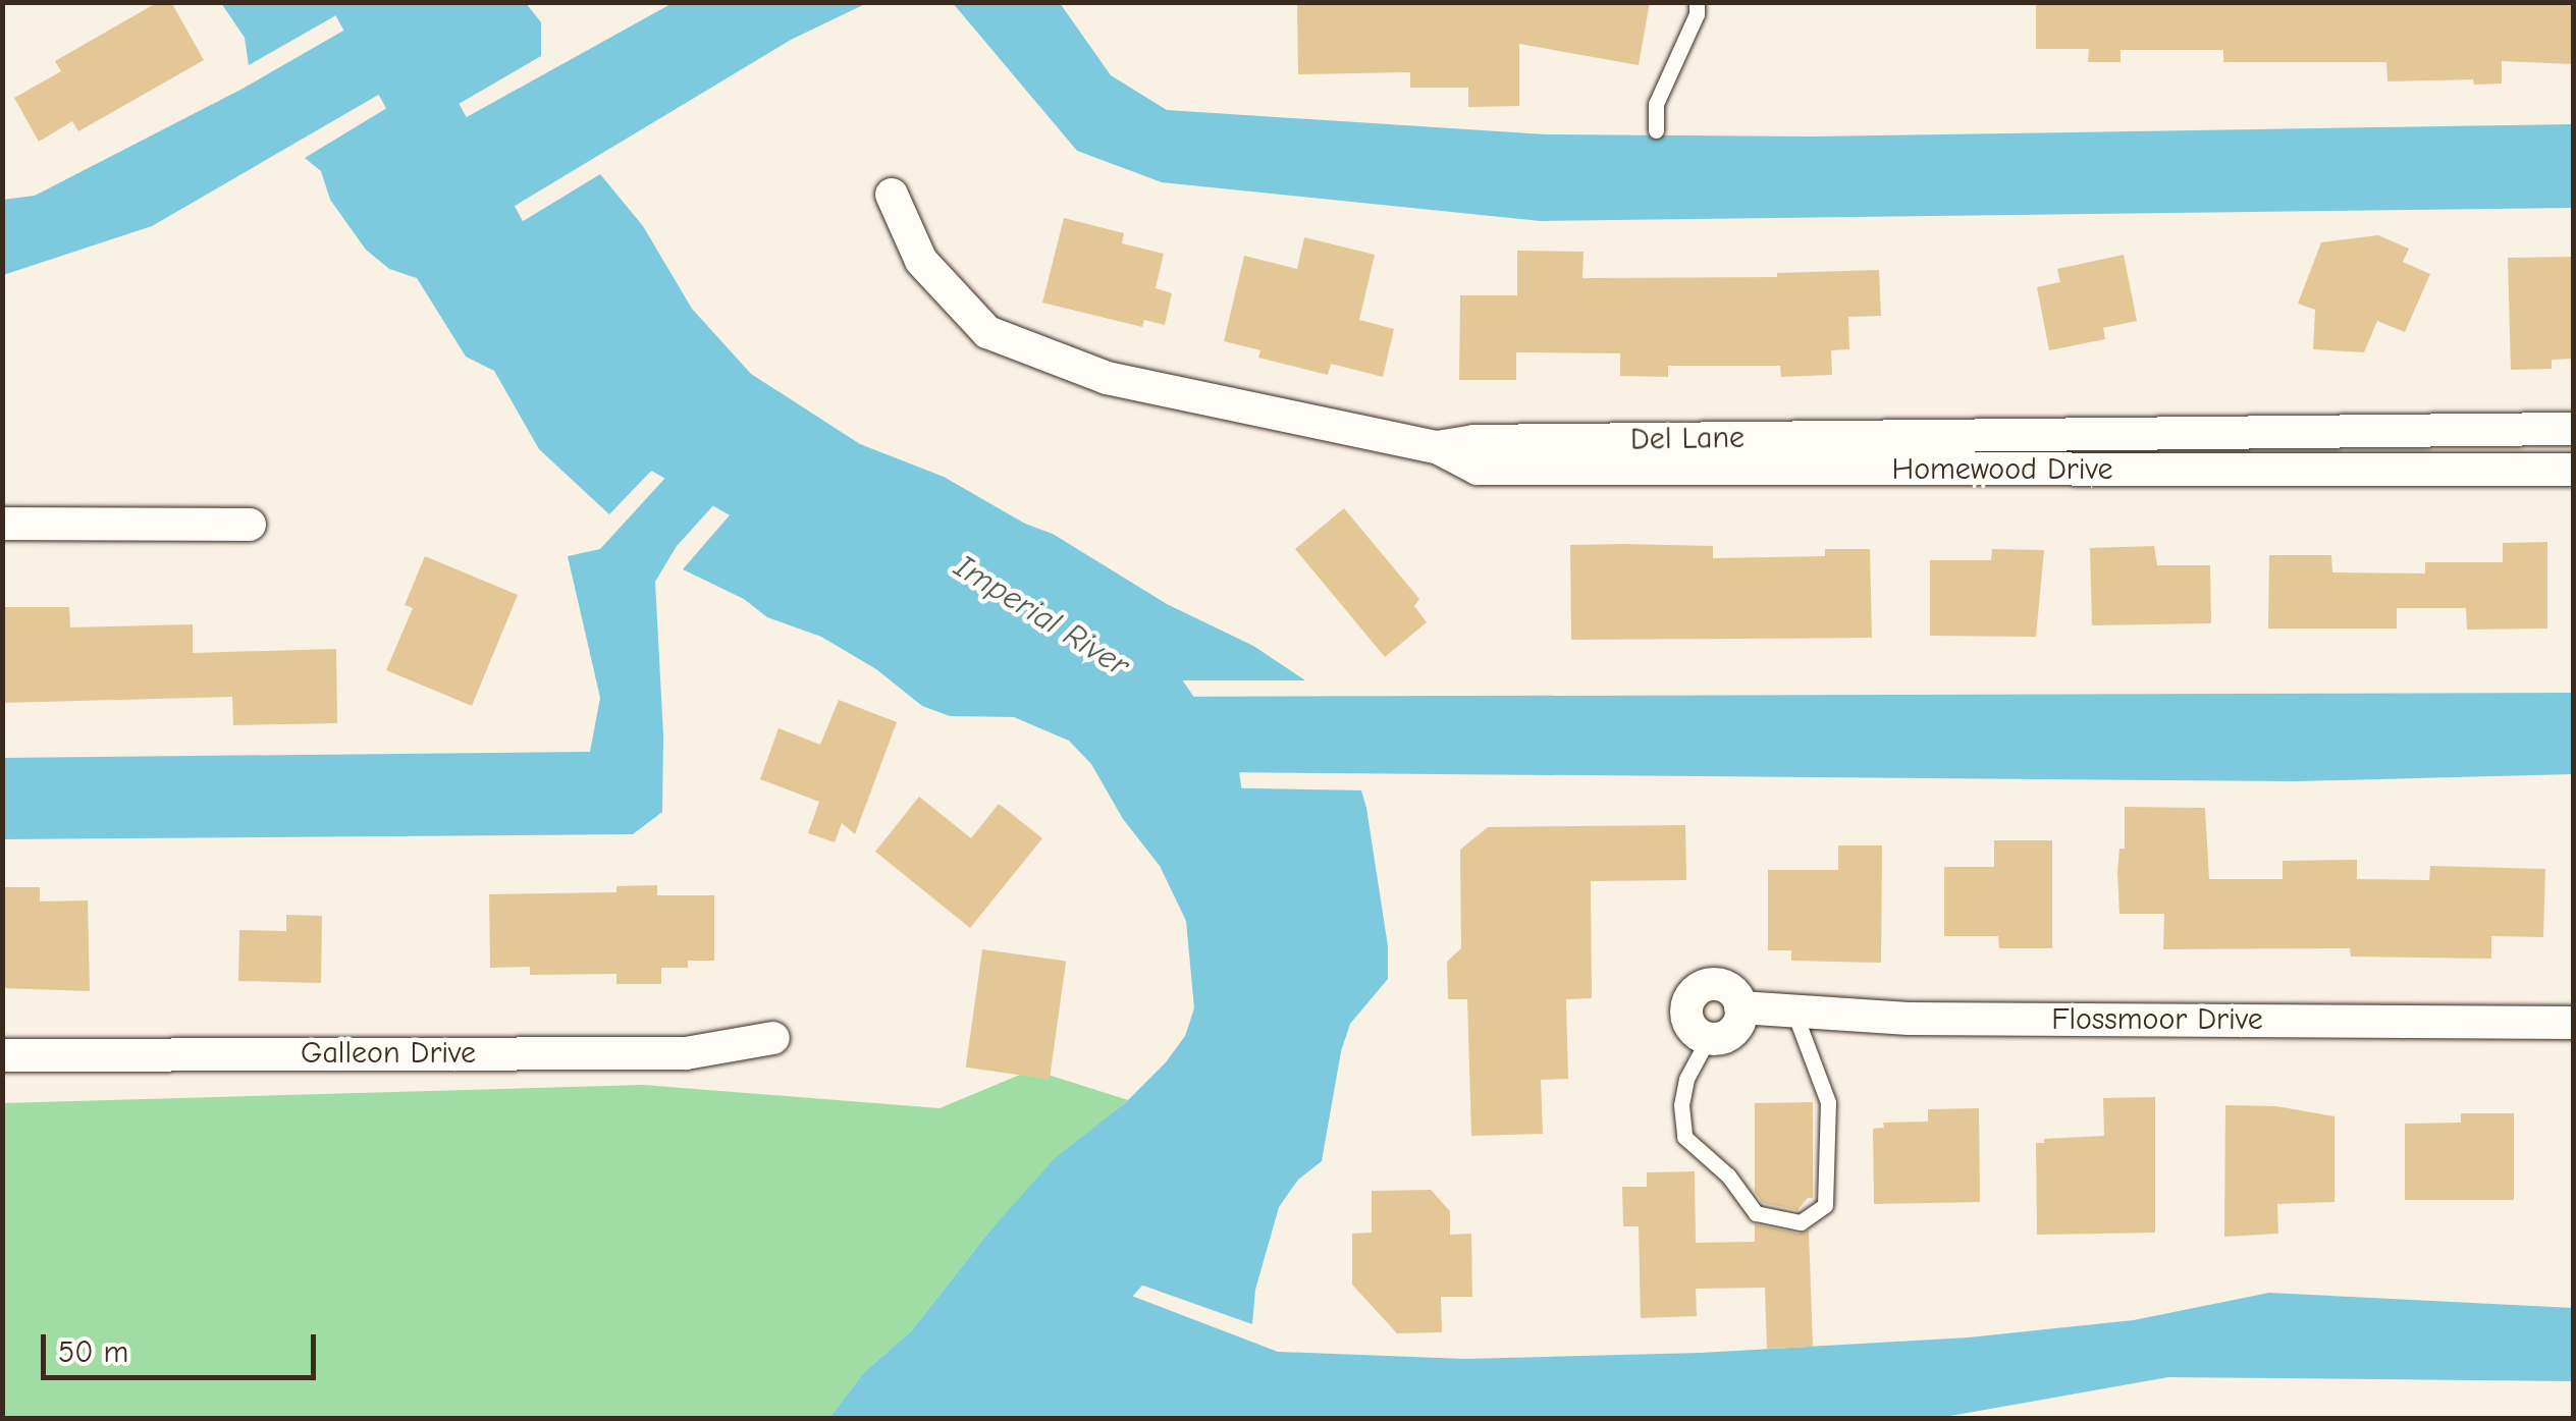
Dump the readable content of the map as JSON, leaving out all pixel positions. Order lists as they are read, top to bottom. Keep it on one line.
{"streets":{"street":["Del Lane","Homewood Drive","Flossmoor Drive","Galleon Drive"]},"crossings":[["Del Lane","Homewood Drive"]],"water":["Imperial River"],"scale_bar":"50 m"}
